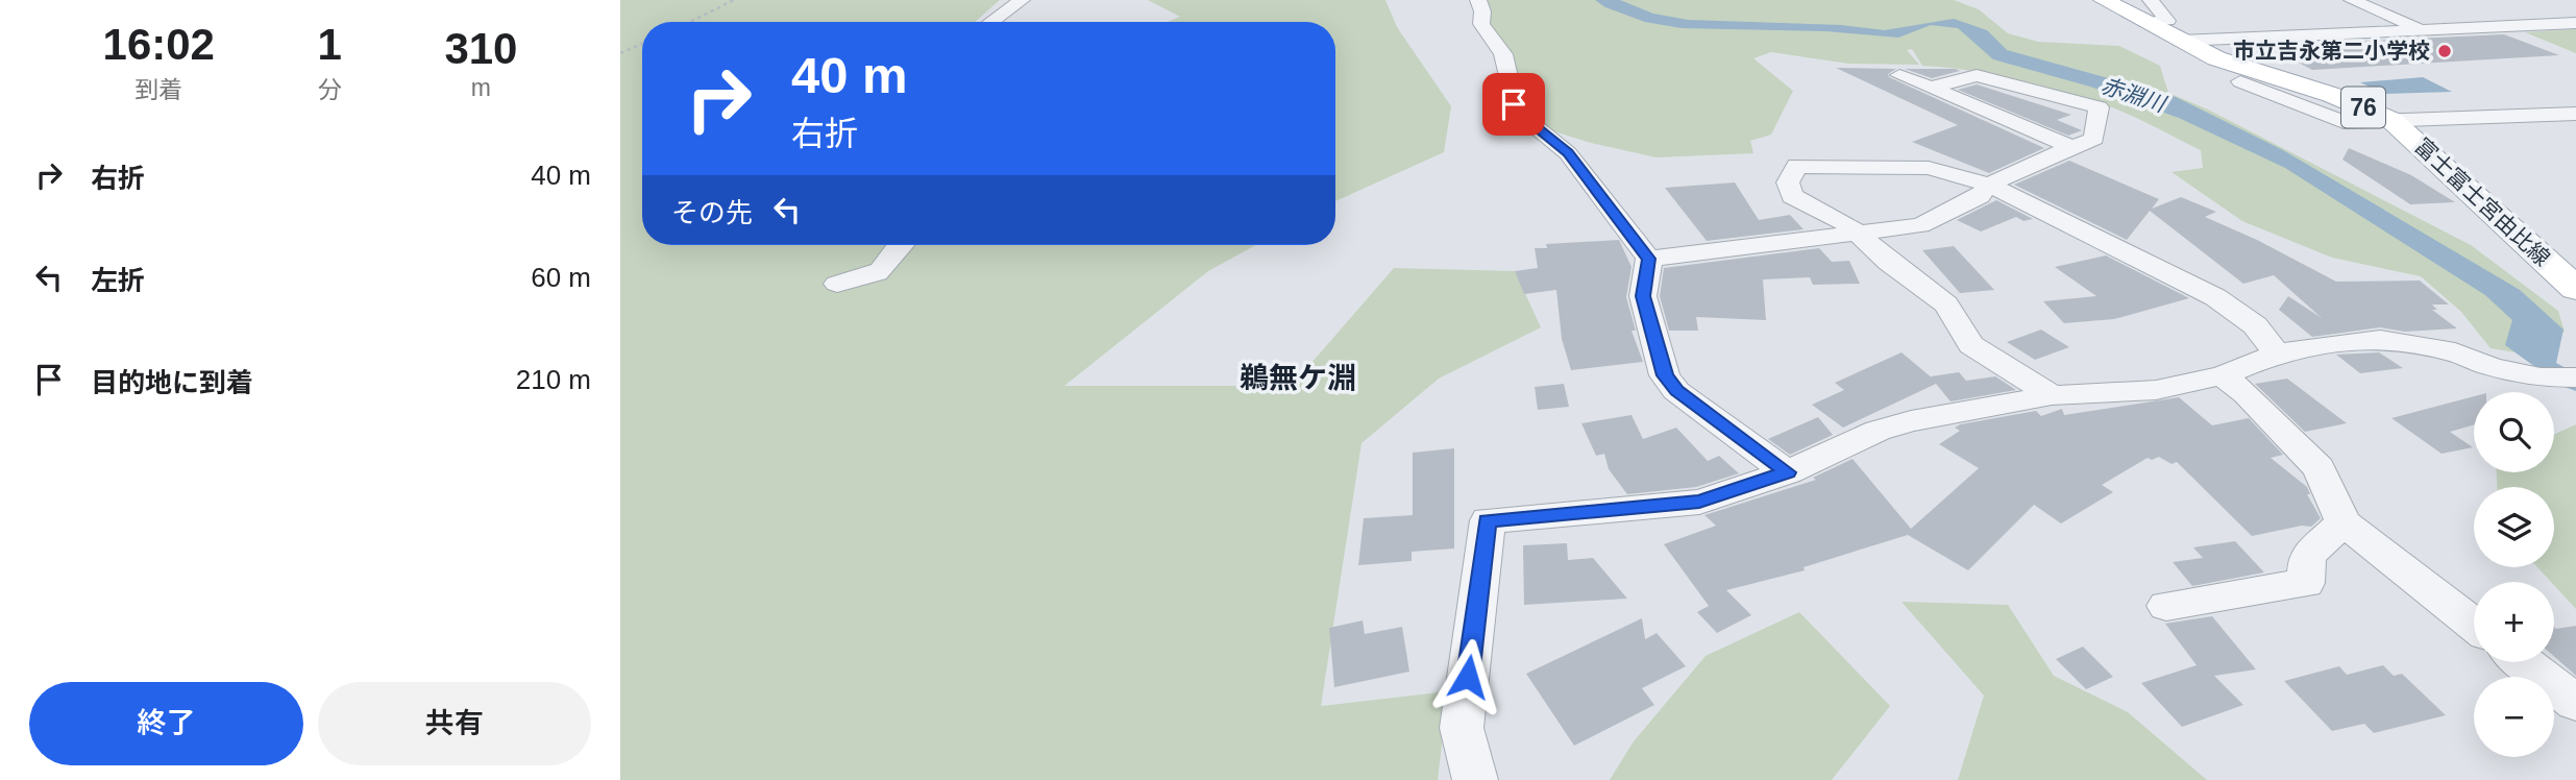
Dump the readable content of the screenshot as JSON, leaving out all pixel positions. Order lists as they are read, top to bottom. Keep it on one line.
{"streets":{"main road":["76","富士富士宮由比線"]},"districts":["鵜無ケ淵"],"water":["赤淵川"],"places":["市立吉永第二小学校"],"page":{"eta":["16:02","到着","1","分","310","m"],"turn":["40 m","右折"],"list":[{"name":"右折","value":"40 m"},{"name":"左折","value":"60 m"},{"name":"目的地に到着","value":"210 m"}],"then":"その先","map_buttons":["+","−"],"buttons":["終了","共有"]}}
